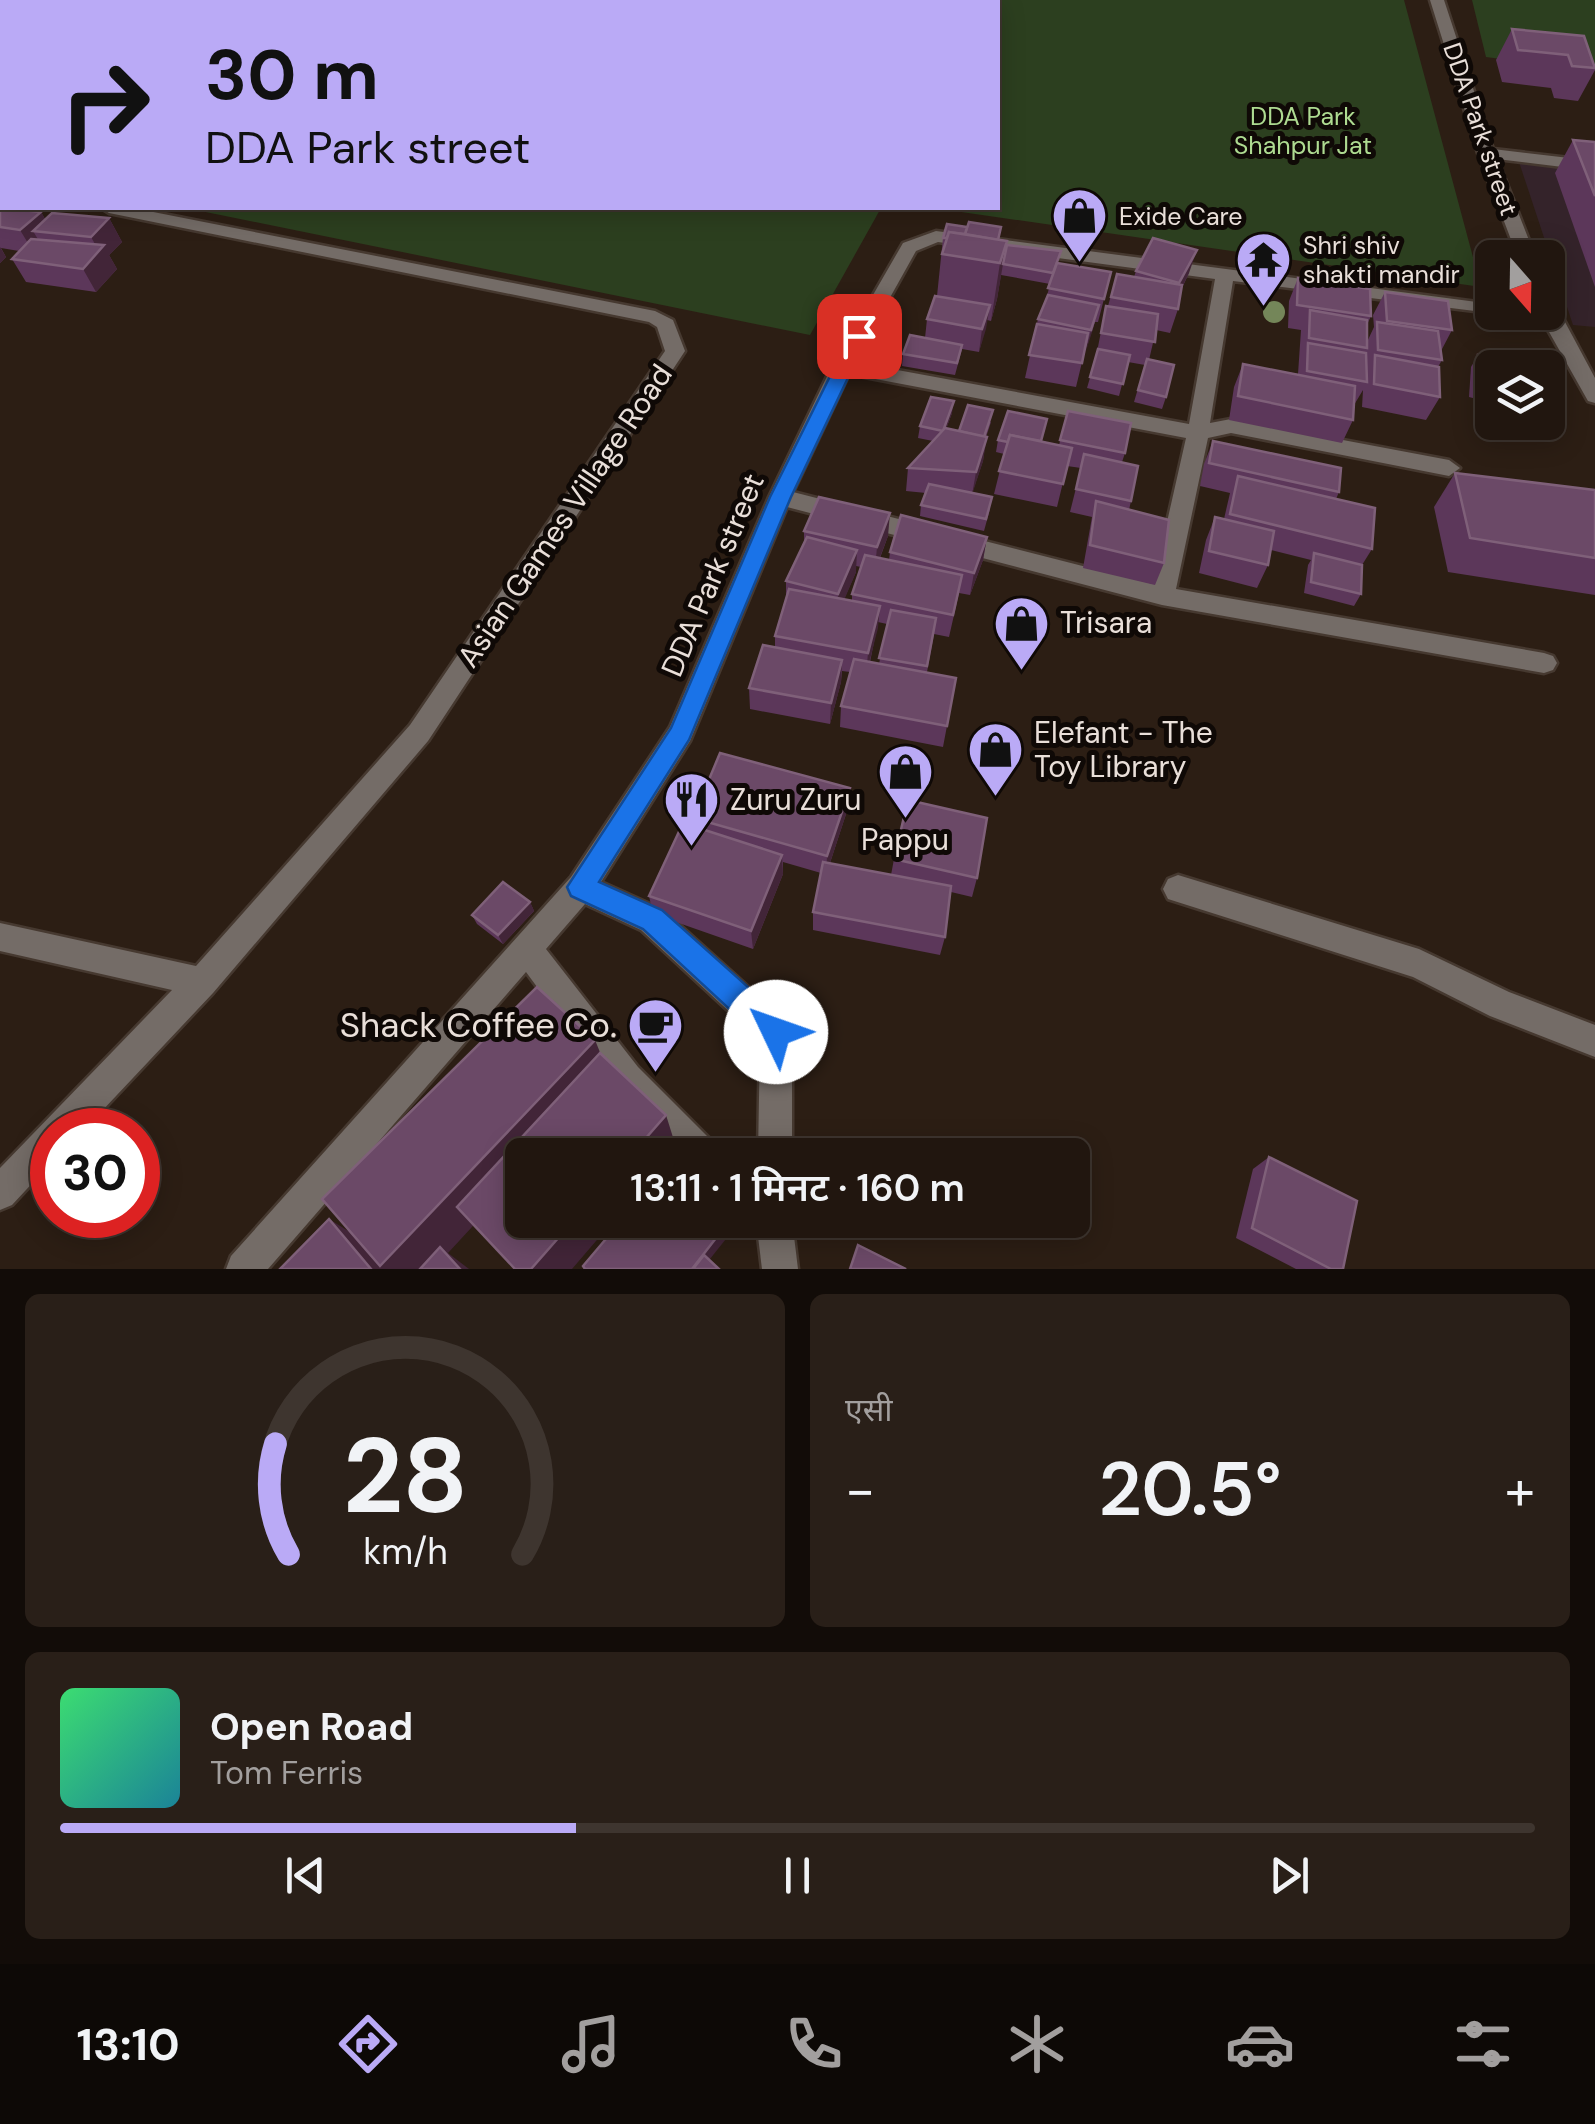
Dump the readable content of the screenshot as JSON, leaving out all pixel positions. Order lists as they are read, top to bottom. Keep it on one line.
{"streets":{"street":["DDA Park street","Asian Games Village Road"]},"parks":["DDA Park Shahpur Jat"],"places":{"shop":["Exide Care","Trisara","Elefant - The Toy Library","Pappu"],"temple":["Shri shiv shakti mandir"],"restaurant":["Zuru Zuru"],"cafe":["Shack Coffee Co."]},"north":"bottom","page":{"turn":["30 m","DDA Park street"],"limit":"30","trip":"13:11 · 1 मिनट · 160 m","tile":"एसी","heat":["−","20.5°","+"],"song":["Open Road","Tom Ferris"],"tabs":"13:10","gauge":["28","km/h"]}}
